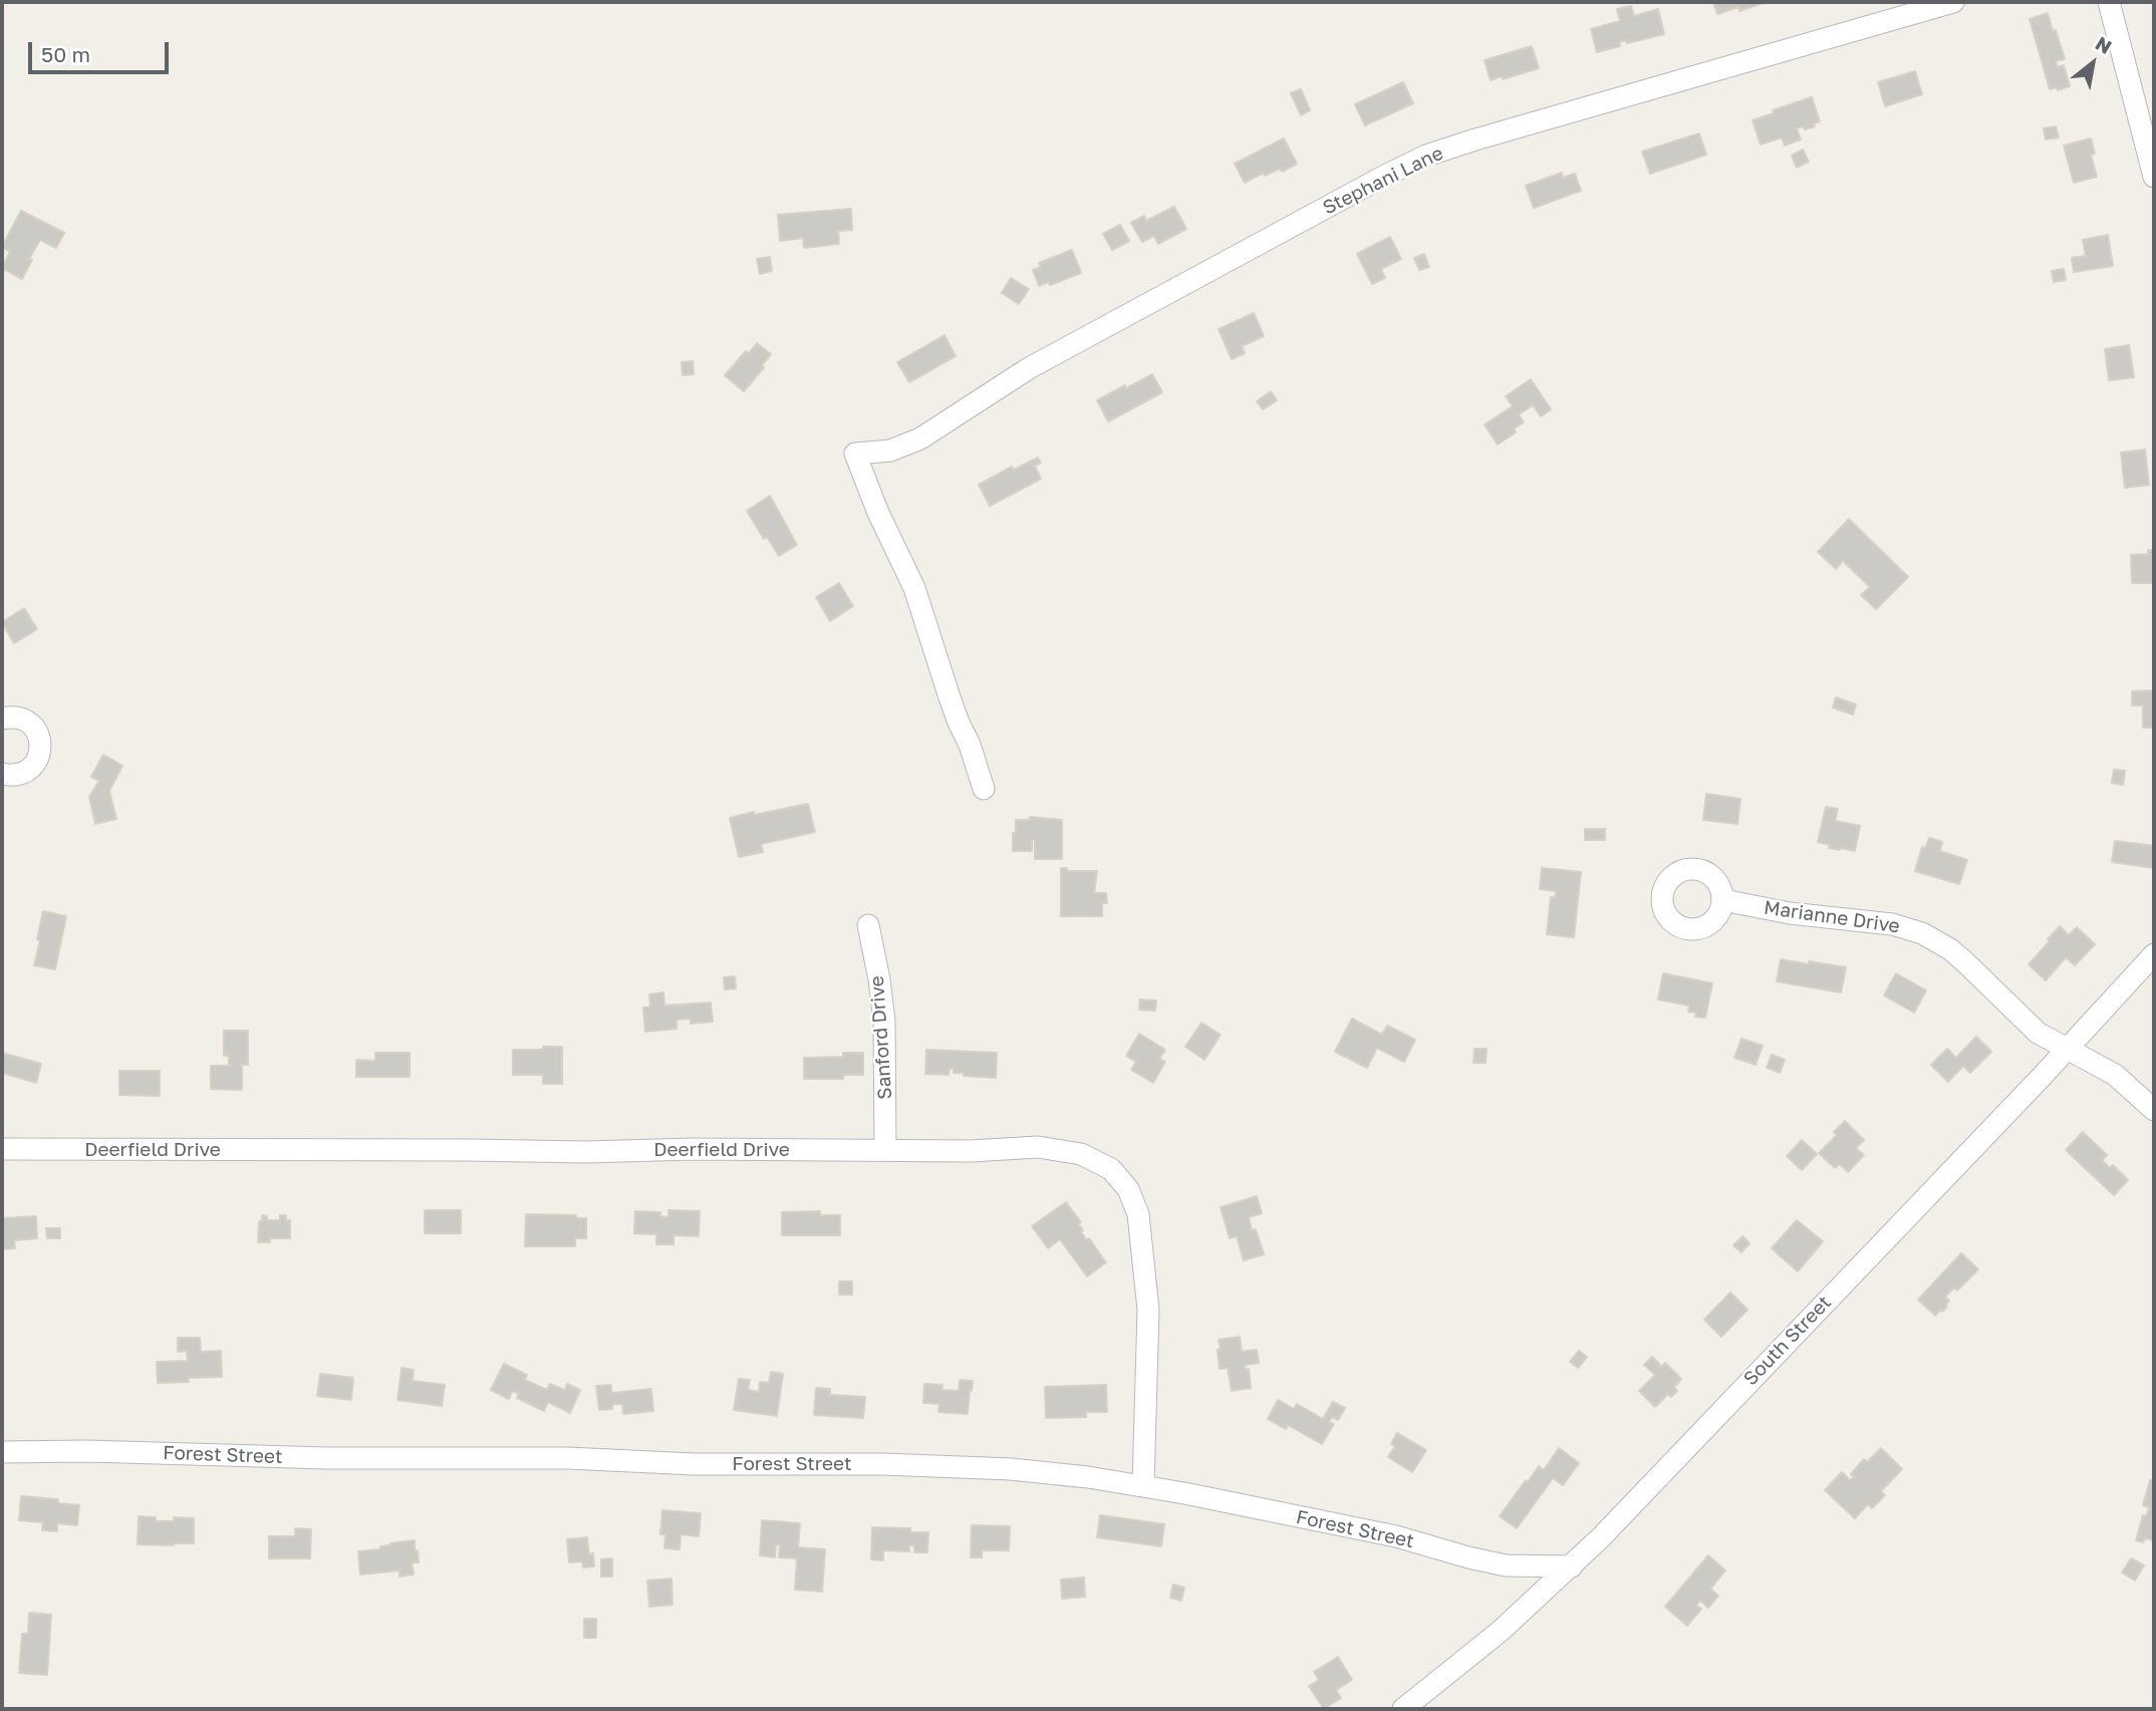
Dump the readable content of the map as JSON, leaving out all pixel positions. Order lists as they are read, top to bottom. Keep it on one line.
{"streets":{"street":["Stephani Lane","Marianne Drive","Sanford Drive","Deerfield Drive","South Street","Forest Street"]},"crossings":[["Marianne Drive","South Street"],["Sanford Drive","Deerfield Drive"],["Deerfield Drive","Forest Street"],["South Street","Forest Street"]],"scale_bar":"50 m","north":"top right"}
